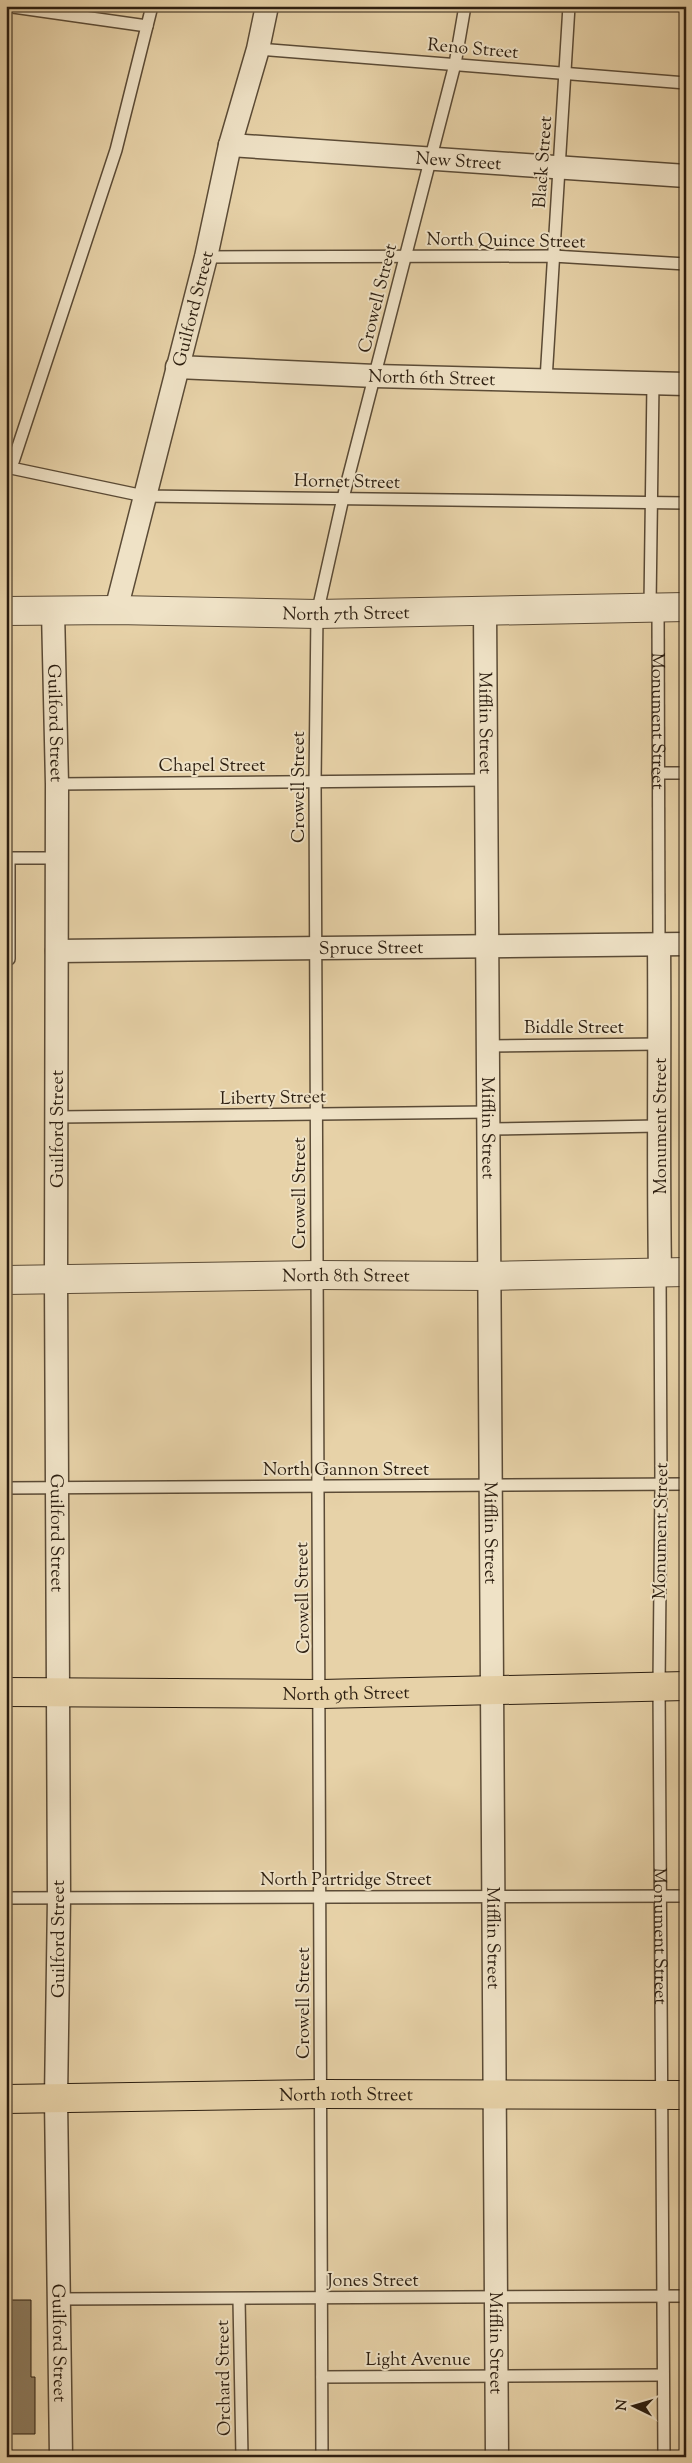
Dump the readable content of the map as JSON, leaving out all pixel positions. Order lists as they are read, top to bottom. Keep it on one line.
{"streets":{"main road":["North 9th Street","North 10th Street"],"street":["New Street","Guilford Street","North 6th Street","North 7th Street","Monument Street","Mifflin Street","Spruce Street","North 8th Street"],"lane":["Reno Street","Black Street","North Quince Street","Crowell Street","Hornet Street","Chapel Street","Biddle Street","Liberty Street","North Gannon Street","North Partridge Street","Jones Street","Light Avenue","Orchard Street"]},"crossings":[["Reno Street","Black Street"],["Reno Street","Crowell Street"],["Reno Street","Guilford Street"],["New Street","Black Street"],["New Street","Crowell Street"],["New Street","Guilford Street"],["Black Street","North Quince Street"],["Black Street","North 6th Street"],["North Quince Street","Crowell Street"],["North Quince Street","Guilford Street"],["Crowell Street","North 6th Street"],["Crowell Street","Hornet Street"],["Crowell Street","North 7th Street"],["Crowell Street","Chapel Street"],["Crowell Street","Spruce Street"],["Crowell Street","Liberty Street"],["Crowell Street","North 8th Street"],["Crowell Street","North Gannon Street"],["Crowell Street","North 9th Street"],["Crowell Street","North Partridge Street"],["Crowell Street","North 10th Street"],["Crowell Street","Jones Street"],["Crowell Street","Light Avenue"],["Guilford Street","North 6th Street"],["Guilford Street","Hornet Street"],["Guilford Street","North 7th Street"],["Guilford Street","Chapel Street"],["Guilford Street","Spruce Street"],["Guilford Street","Liberty Street"],["Guilford Street","North 8th Street"],["Guilford Street","North Gannon Street"],["Guilford Street","North 9th Street"],["Guilford Street","North Partridge Street"],["Guilford Street","North 10th Street"],["Guilford Street","Jones Street"],["North 6th Street","Monument Street"],["Hornet Street","Monument Street"],["North 7th Street","Monument Street"],["North 7th Street","Mifflin Street"],["Monument Street","Spruce Street"],["Monument Street","Biddle Street"],["Monument Street","Liberty Street"],["Monument Street","North 8th Street"],["Monument Street","North Gannon Street"],["Monument Street","North 9th Street"],["Monument Street","North Partridge Street"],["Monument Street","North 10th Street"],["Monument Street","Jones Street"],["Monument Street","Light Avenue"],["Mifflin Street","Chapel Street"],["Mifflin Street","Spruce Street"],["Mifflin Street","Biddle Street"],["Mifflin Street","Liberty Street"],["Mifflin Street","North 8th Street"],["Mifflin Street","North Gannon Street"],["Mifflin Street","North 9th Street"],["Mifflin Street","North Partridge Street"],["Mifflin Street","North 10th Street"],["Mifflin Street","Jones Street"],["Mifflin Street","Light Avenue"],["Jones Street","Orchard Street"]],"north":"left"}
